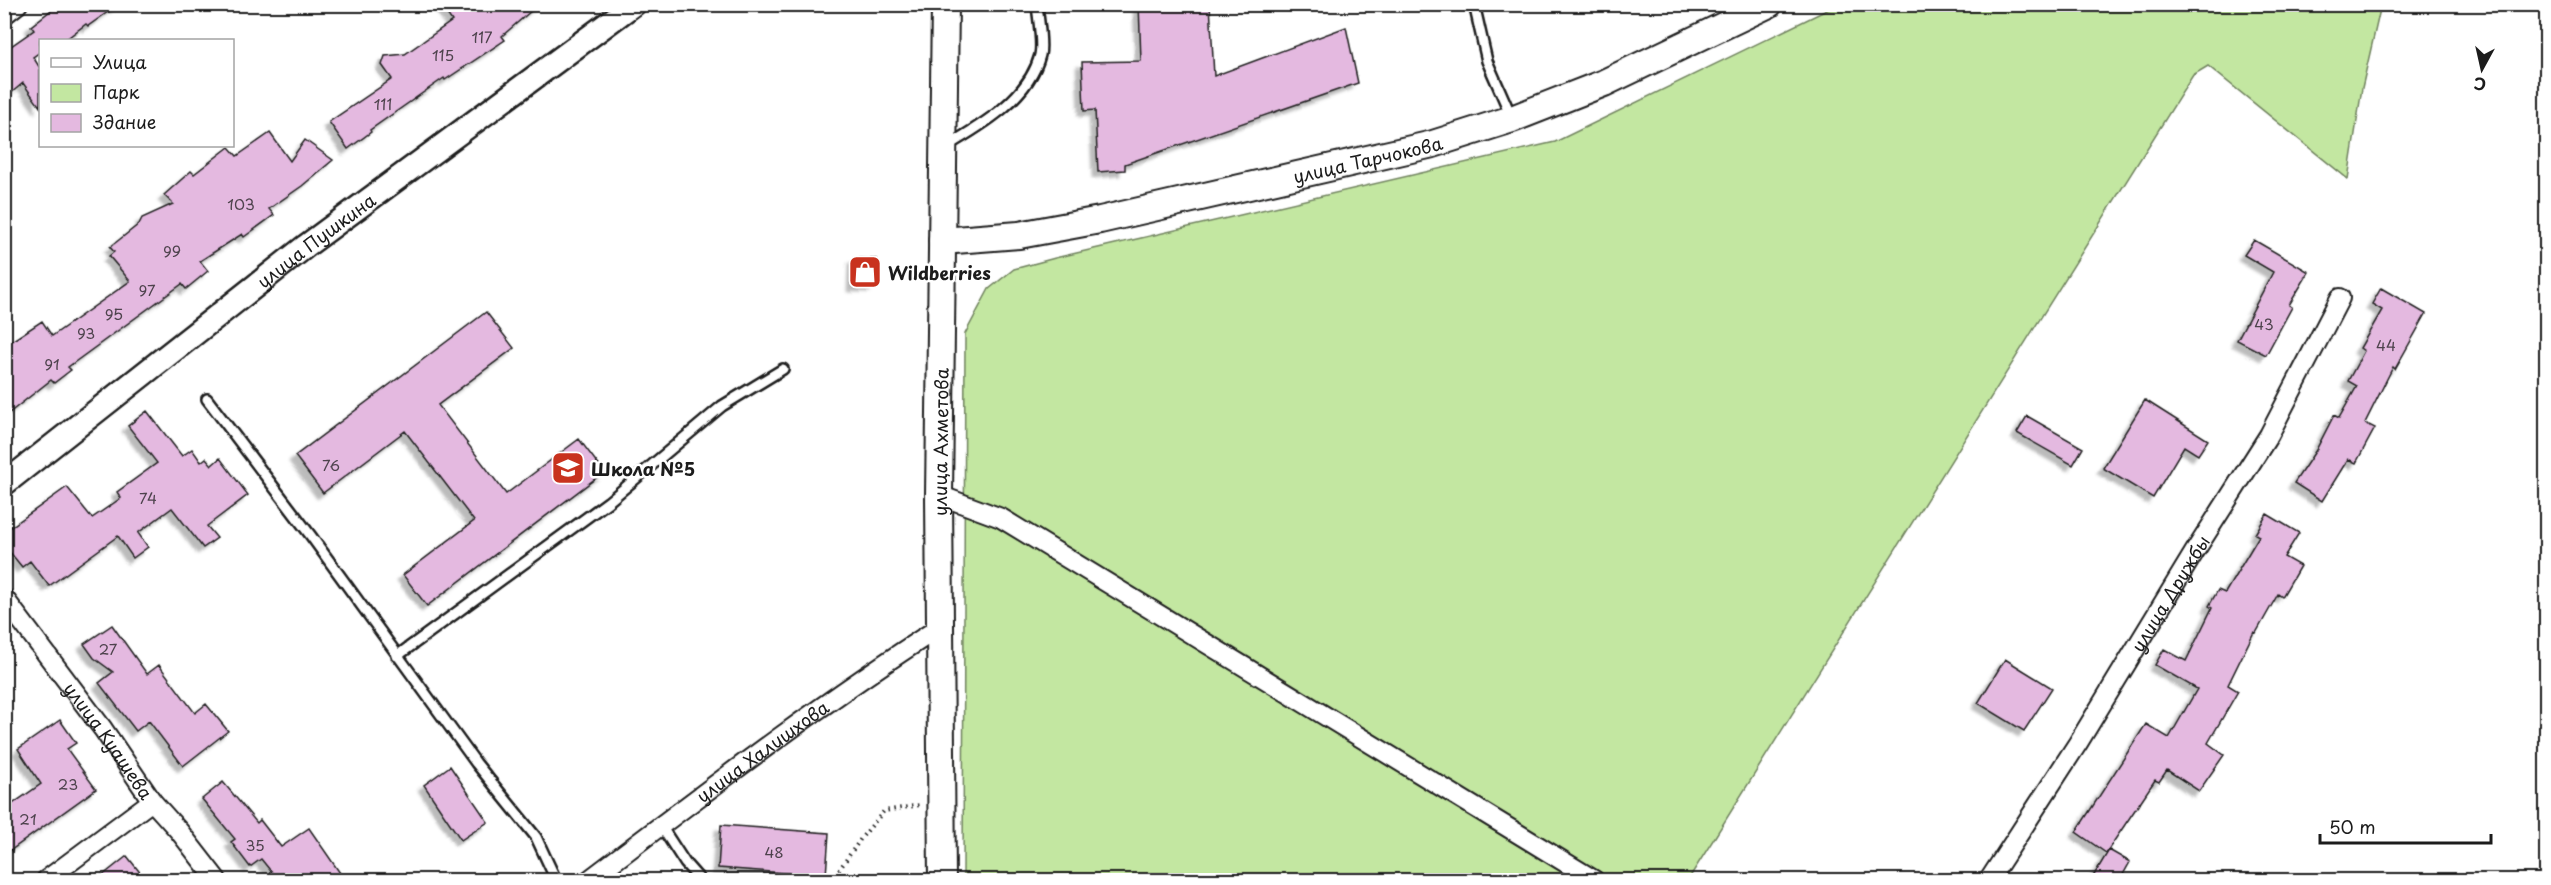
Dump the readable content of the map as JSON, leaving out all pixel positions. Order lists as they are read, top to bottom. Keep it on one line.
{"streets":{"main road":["улица Тарчокова","улица Ахметова"],"street":["улица Пушкина","улица Дружбы","улица Куашева","улица Халишхова"]},"crossings":[["улица Тарчокова","улица Ахметова"],["улица Ахметова","улица Халишхова"]],"places":{"shop":["Wildberries"],"school or university":["Школа №5"]},"house_numbers":["117","115","111","103","99","97","95","43","93","44","91","76","74","27","23","21","35","48"],"legend":["Улица","Парк","Здание"],"scale_bar":"50 m","north":"bottom"}
